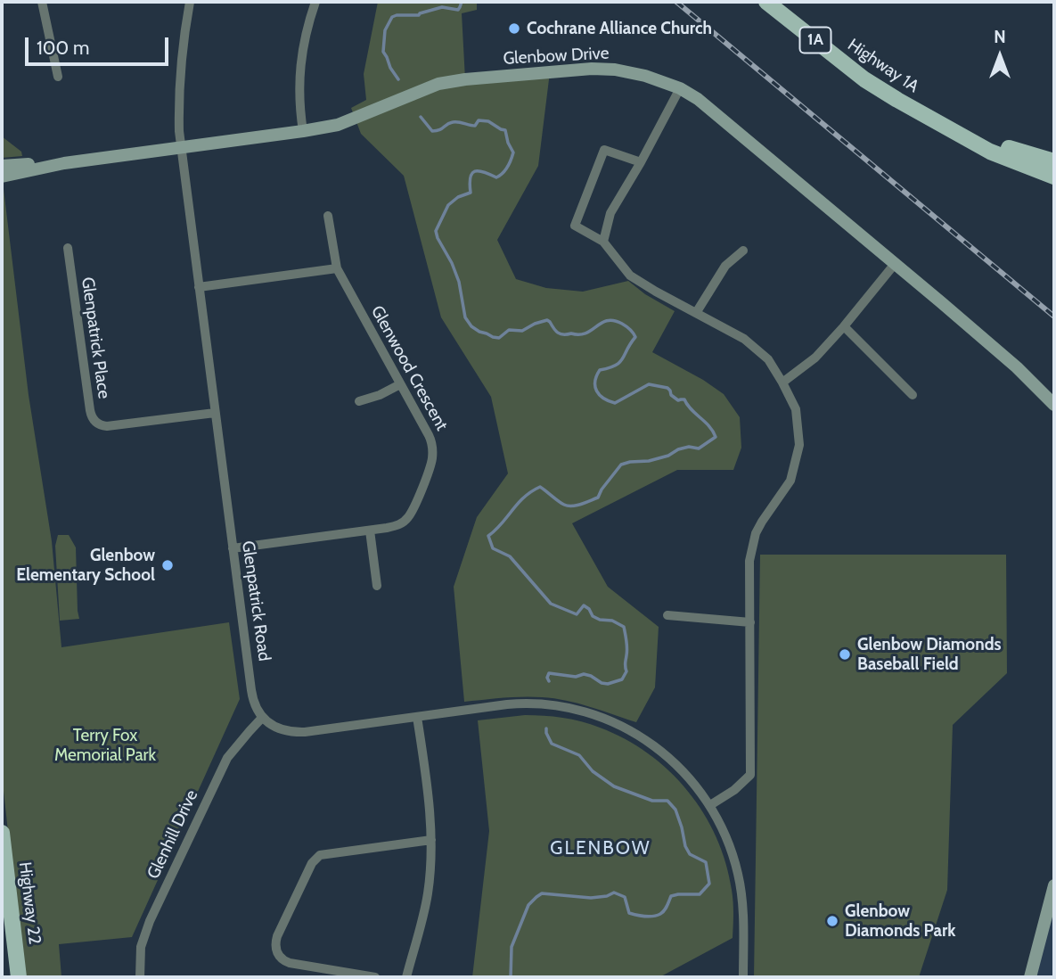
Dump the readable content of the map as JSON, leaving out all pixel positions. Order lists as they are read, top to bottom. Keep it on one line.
{"streets":{"main road":["1A","Highway 1A","Highway 22"],"street":["Glenbow Drive","Glenpatrick Place","Glenwood Crescent","Glenpatrick Road","Glenhill Drive"]},"crossings":[["Glenbow Drive","Glenpatrick Road"],["Glenpatrick Place","Glenpatrick Road"],["Glenwood Crescent","Glenpatrick Road"],["Glenpatrick Road","Glenhill Drive"]],"districts":["GLENBOW"],"parks":["Terry Fox Memorial Park"],"places":["Cochrane Alliance Church","Glenbow Elementary School","Glenbow Diamonds Baseball Field","Glenbow Diamonds Park"],"scale_bar":"100 m","north":"top"}
